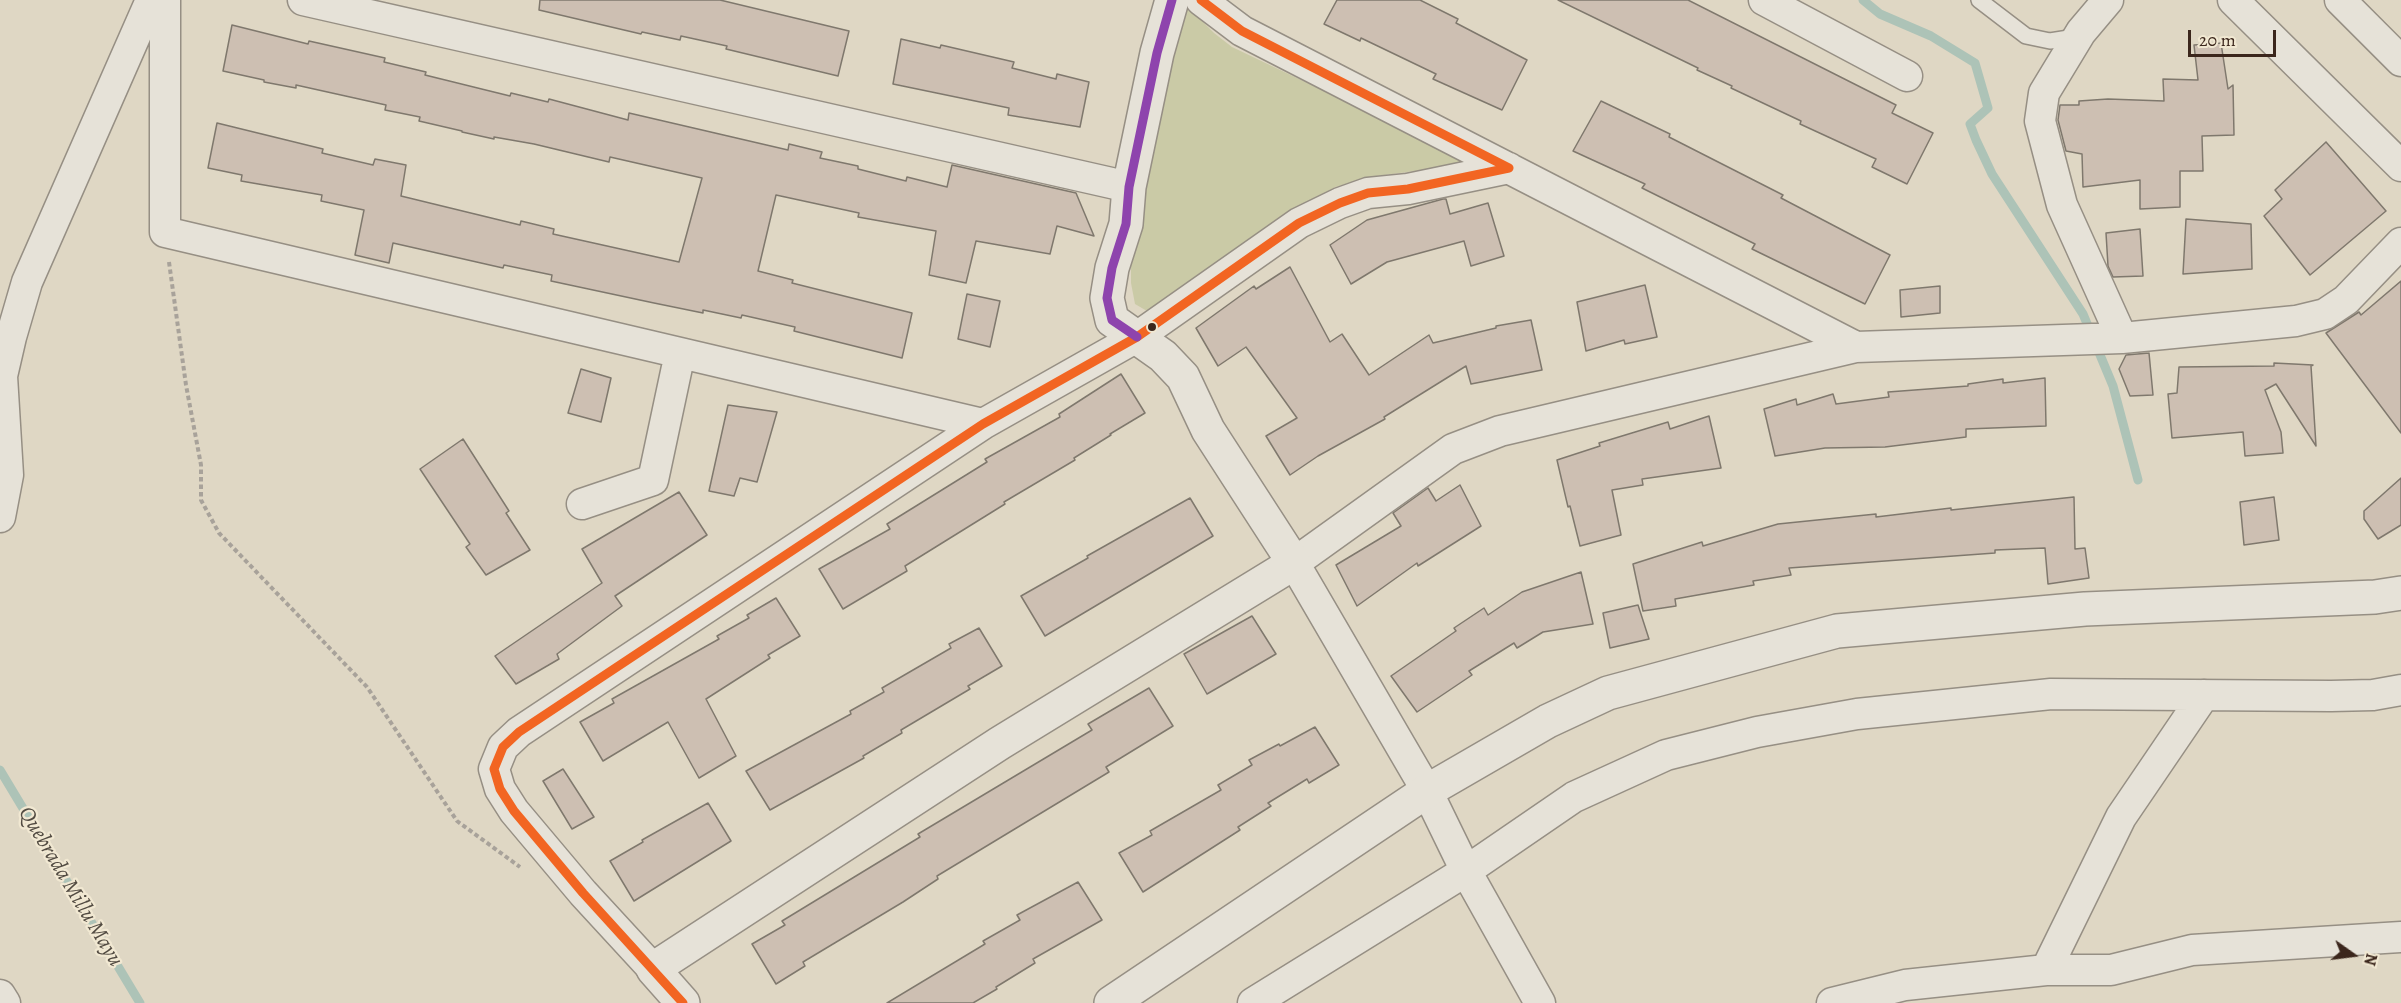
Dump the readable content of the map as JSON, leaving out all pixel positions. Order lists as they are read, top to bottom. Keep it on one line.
{"water":["Quebrada Millu Mayu"],"scale_bar":"20 m","north":"right"}
